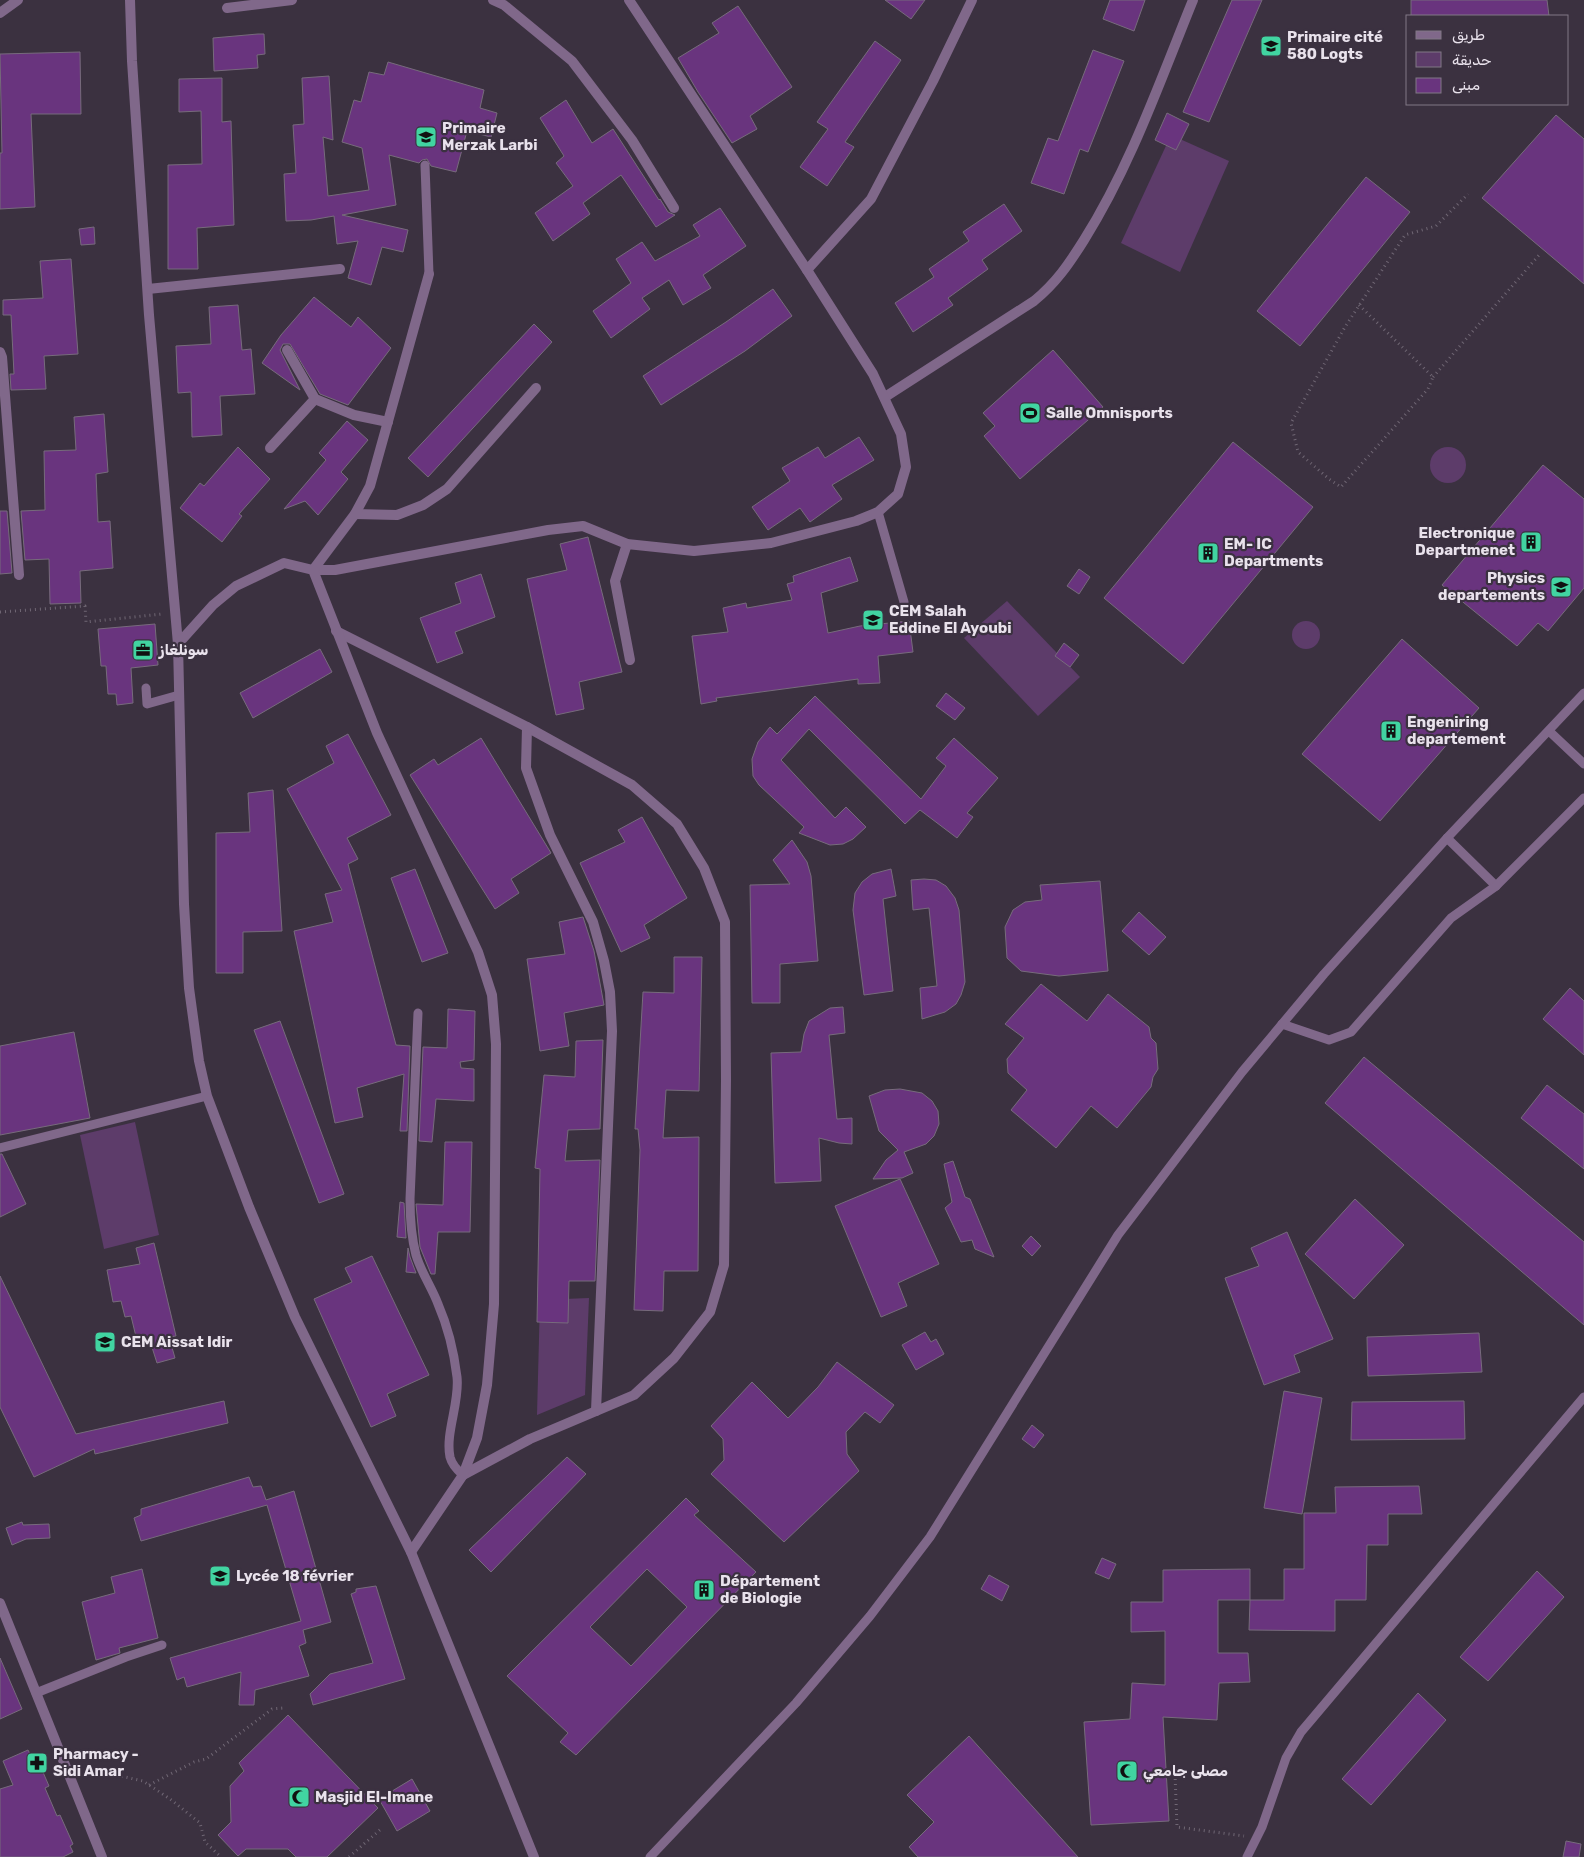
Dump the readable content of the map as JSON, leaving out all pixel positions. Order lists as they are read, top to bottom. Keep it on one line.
{"places":{"school or university":["Primaire cité 580 Logts","Primaire Merzak Larbi","Physics departements","CEM Salah Eddine El Ayoubi","CEM Aissat Idir","Lycée 18 février"],"sports":["Salle Omnisports"],"building":["Electronique Departmenet","EM- IC Departments","Engeniring departement","Département de Biologie"],"office":["سونلغاز"],"pharmacy":["Pharmacy - Sidi Amar"],"mosque":["مصلى جامعي","Masjid El-Imane"]},"legend":["طريق","حديقة","مبنى"]}
